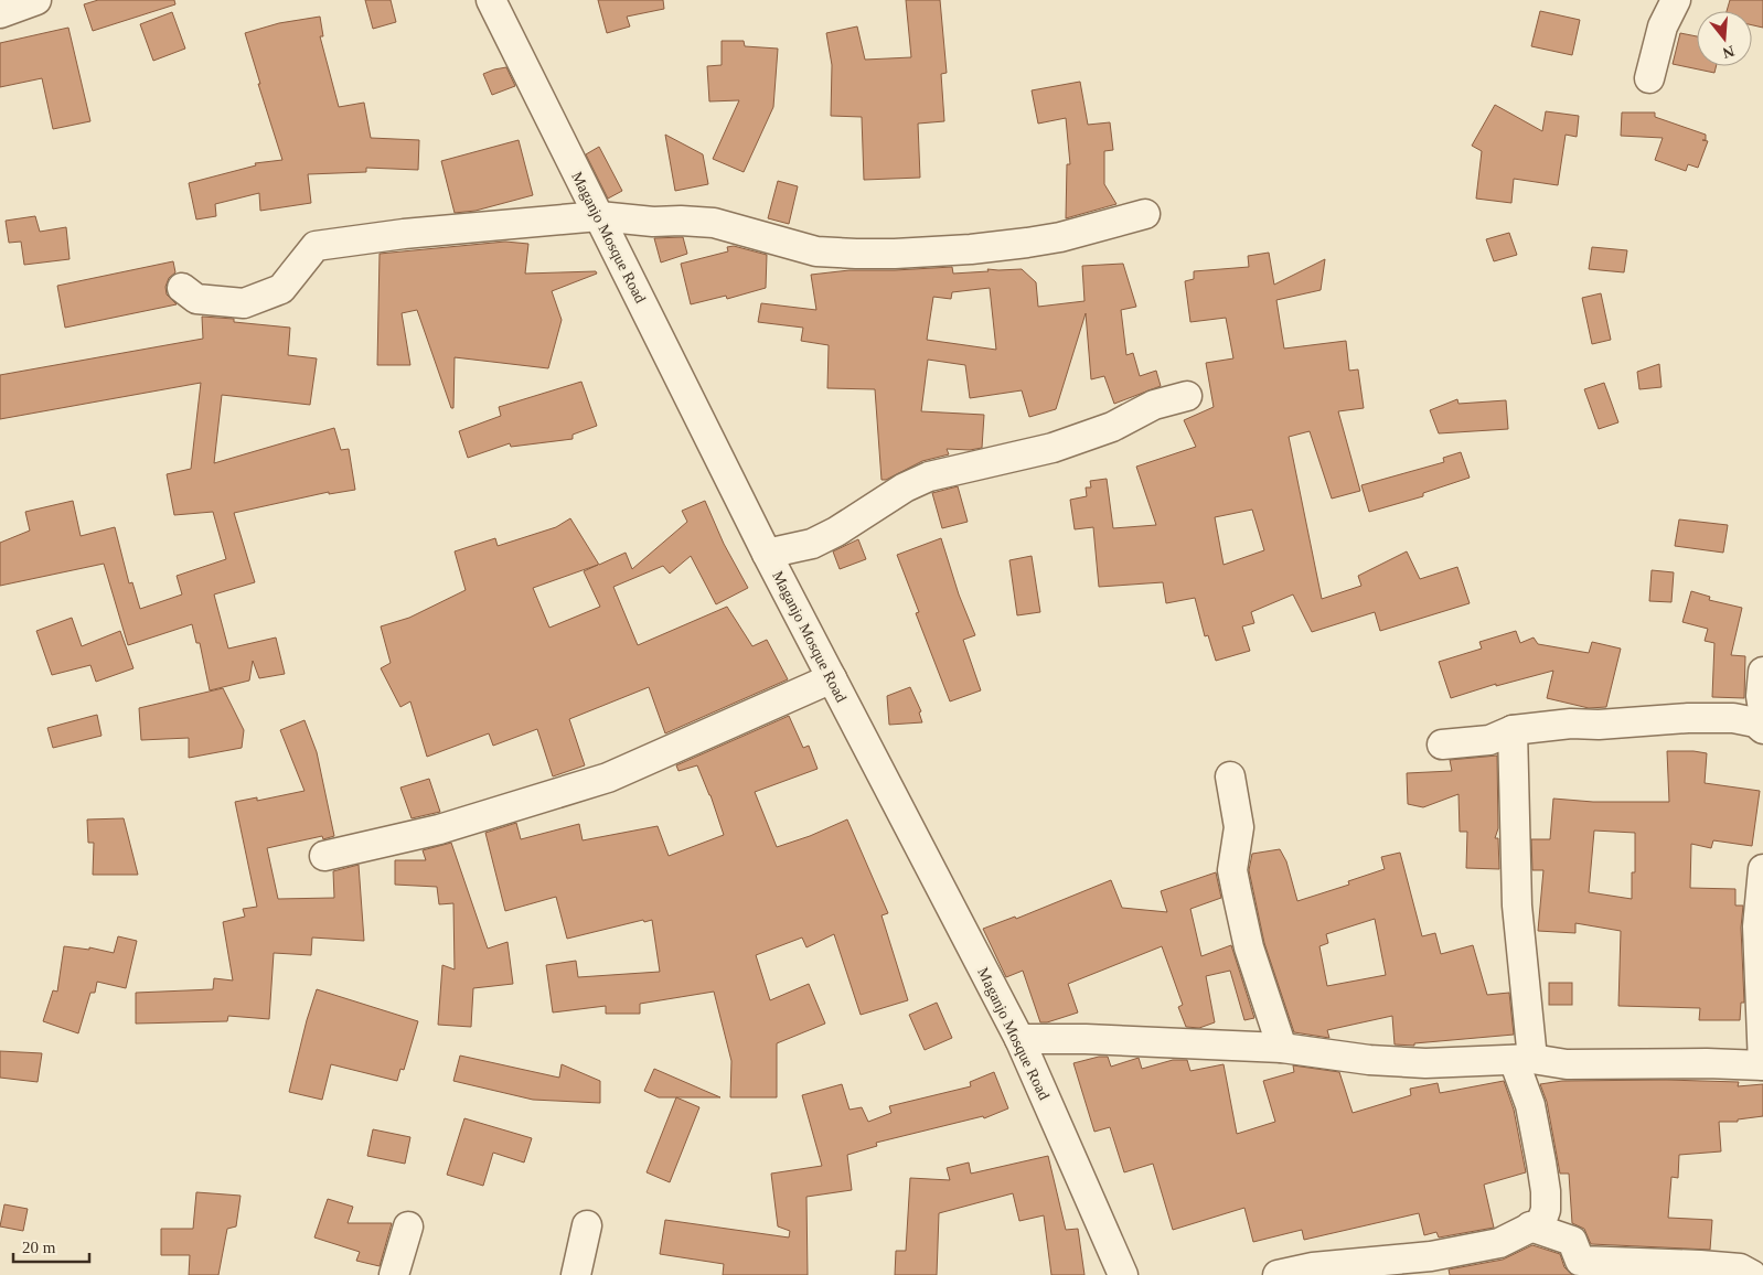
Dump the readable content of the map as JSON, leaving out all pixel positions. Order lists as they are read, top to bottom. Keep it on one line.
{"streets":{"street":["Maganjo Mosque Road"]},"scale_bar":"20 m","north":"bottom"}
